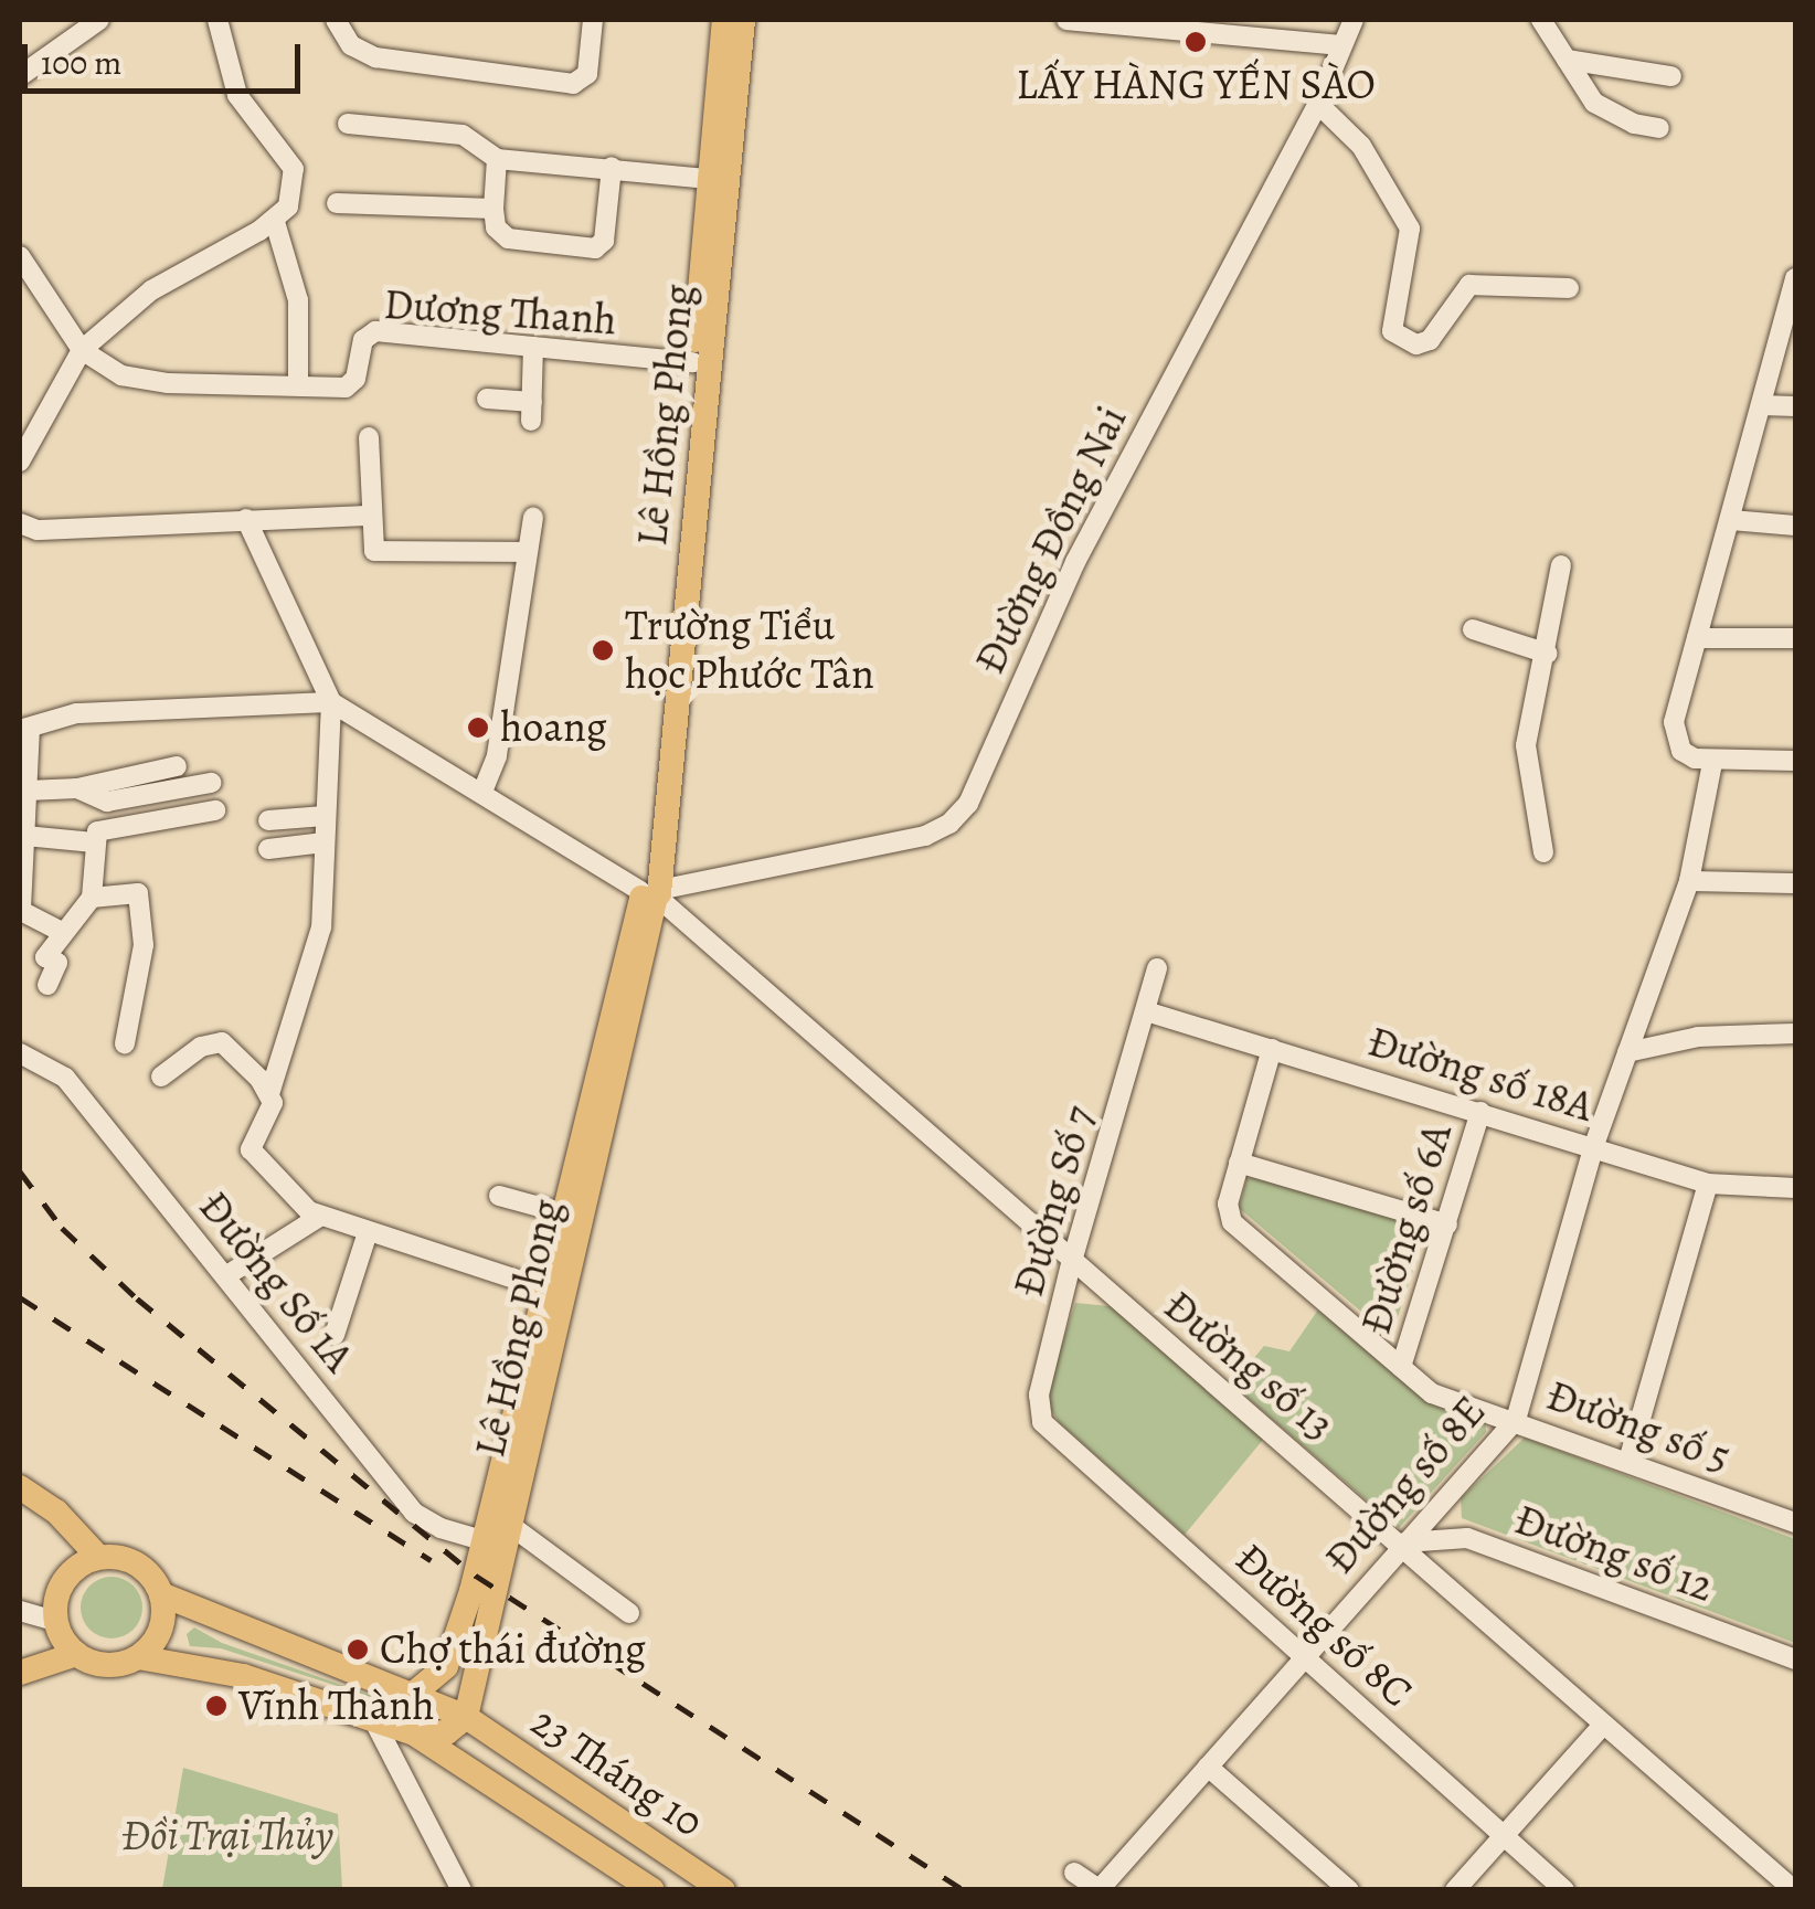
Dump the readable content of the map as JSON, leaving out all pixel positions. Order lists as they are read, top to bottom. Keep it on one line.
{"streets":{"main road":["Lê Hồng Phong","23 Tháng 10"],"street":["Dương Thanh","Đường Đồng Nai","Đường số 18A","Đường Số 7","Đường số 6A","Đường Số 1A","Đường số 13","Đường số 5","Đường số 8E","Đường số 12","Đường số 8C"]},"crossings":[["Dương Thanh","Lê Hồng Phong"],["Lê Hồng Phong","Đường Đồng Nai"],["Lê Hồng Phong","Đường Số 1A"],["Lê Hồng Phong","Đường số 13"],["Lê Hồng Phong","23 Tháng 10"],["Đường Đồng Nai","Đường số 13"],["Đường số 18A","Đường Số 7"],["Đường số 18A","Đường số 6A"],["Đường số 18A","Đường số 8E"],["Đường Số 7","Đường số 13"],["Đường Số 7","Đường số 8C"],["Đường số 6A","Đường số 5"],["Đường số 13","Đường số 8E"],["Đường số 13","Đường số 12"],["Đường số 5","Đường số 8E"],["Đường số 8E","Đường số 12"],["Đường số 8E","Đường số 8C"]],"parks":["Đồi Trại Thủy"],"places":["LẤY HÀNG YẾN SÀO","Trường Tiểu học Phước Tân","hoang","Chợ thái đường","Vĩnh Thành"],"scale_bar":"100 m"}
